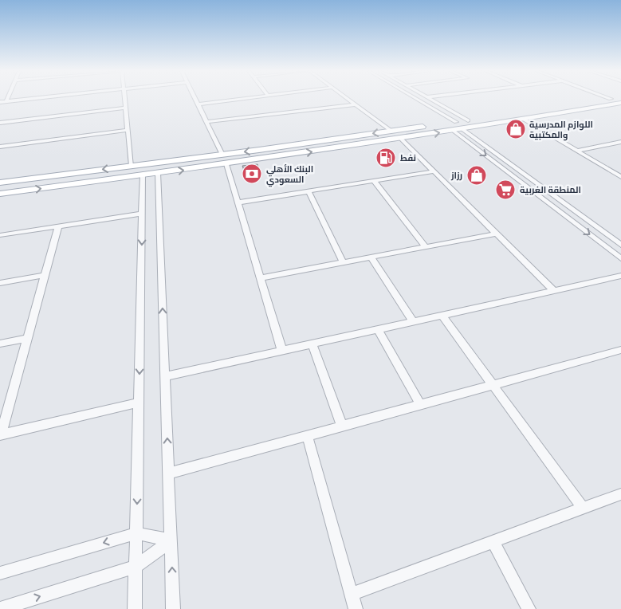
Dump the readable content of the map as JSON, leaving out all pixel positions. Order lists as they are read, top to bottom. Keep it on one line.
{"places":{"shop":["اللوازم المدرسية والمكتبية","رزاز"],"fuel station":["نفط"],"bank":["البنك الأهلي السعودي"],"supermarket":["المنطقة الغربية"]}}
